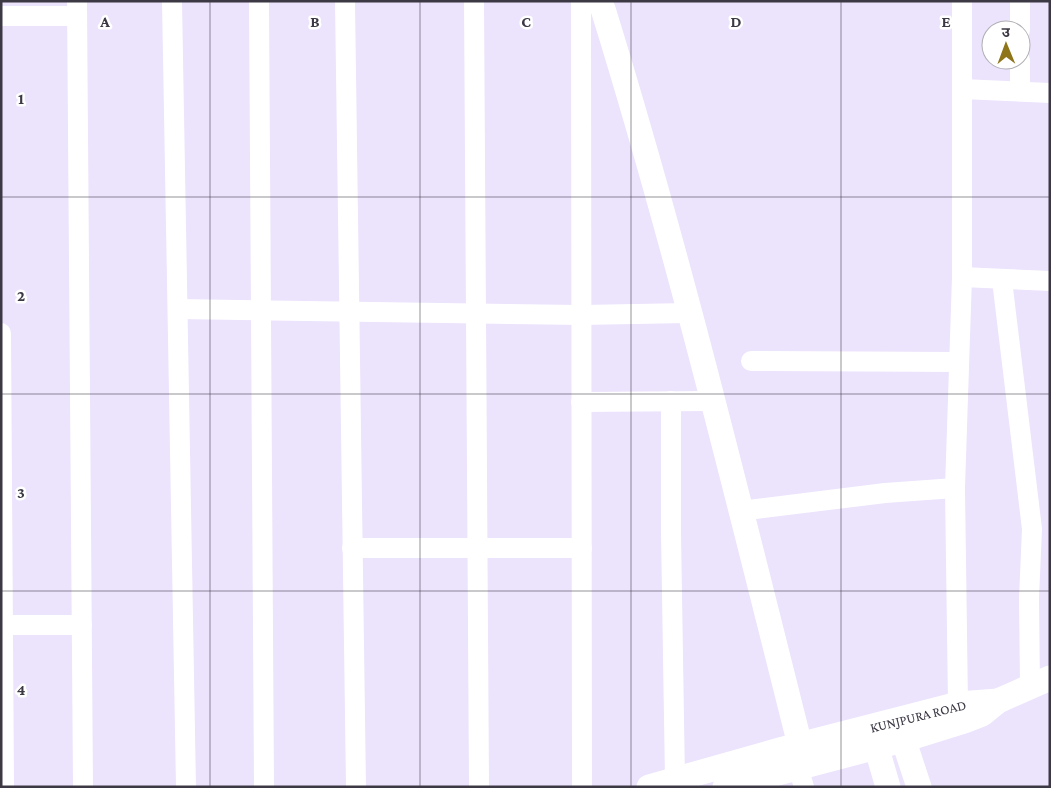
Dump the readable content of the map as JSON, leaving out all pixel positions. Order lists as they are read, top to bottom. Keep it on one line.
{"streets":{"street":["KUNJPURA ROAD"]},"north":"top","grid":{"columns":["A","B","C","D","E"],"rows":["1","2","3","4"]}}
